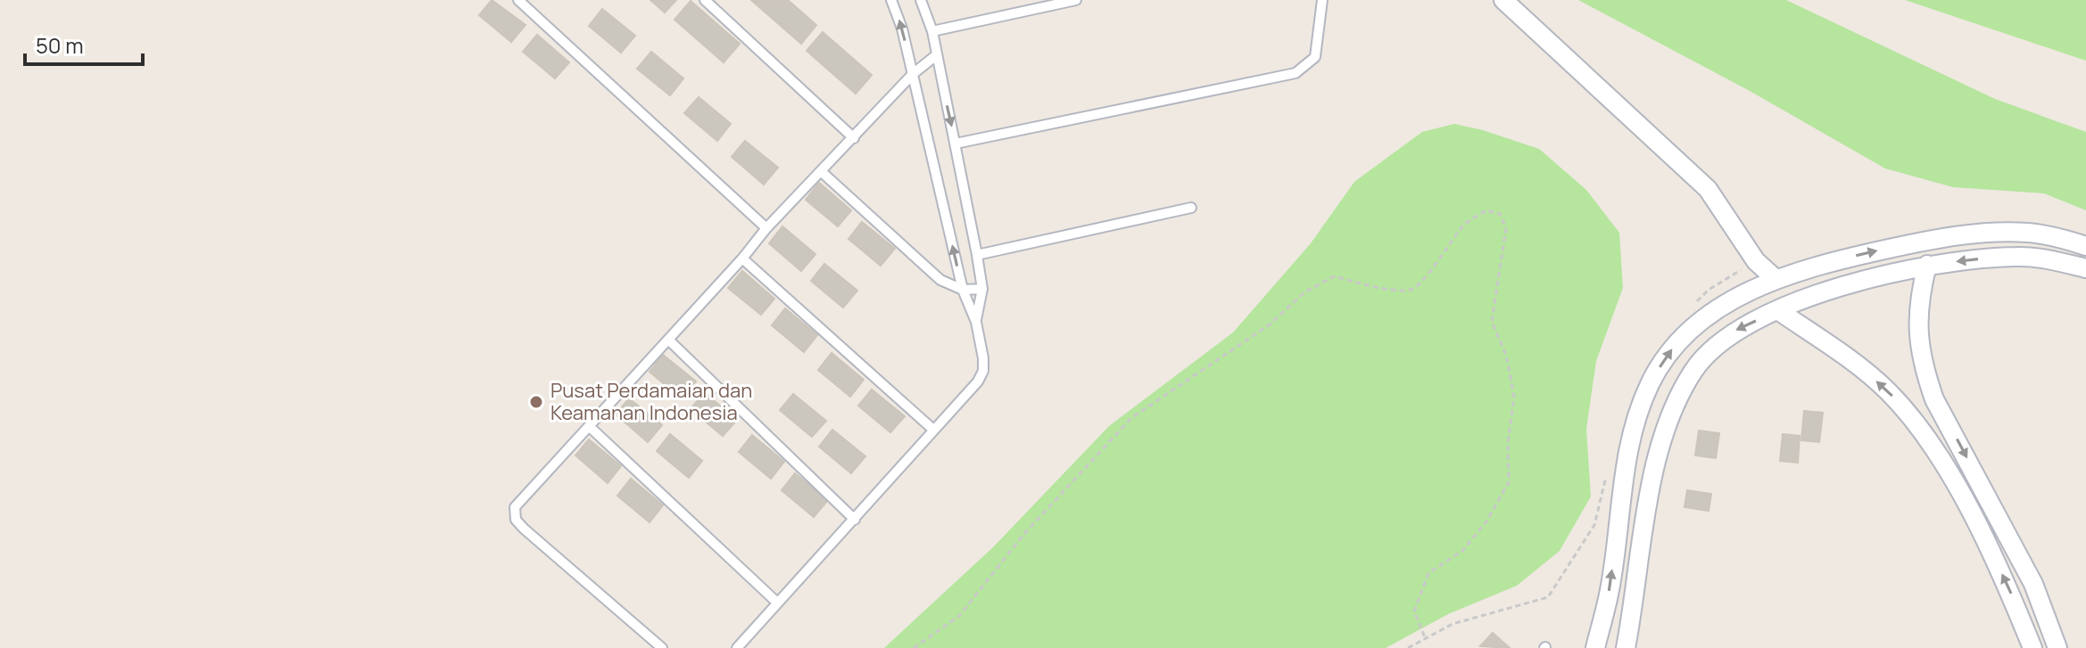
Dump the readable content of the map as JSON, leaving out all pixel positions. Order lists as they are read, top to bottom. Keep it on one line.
{"places":["Pusat Perdamaian dan Keamanan Indonesia"],"scale_bar":"50 m"}
